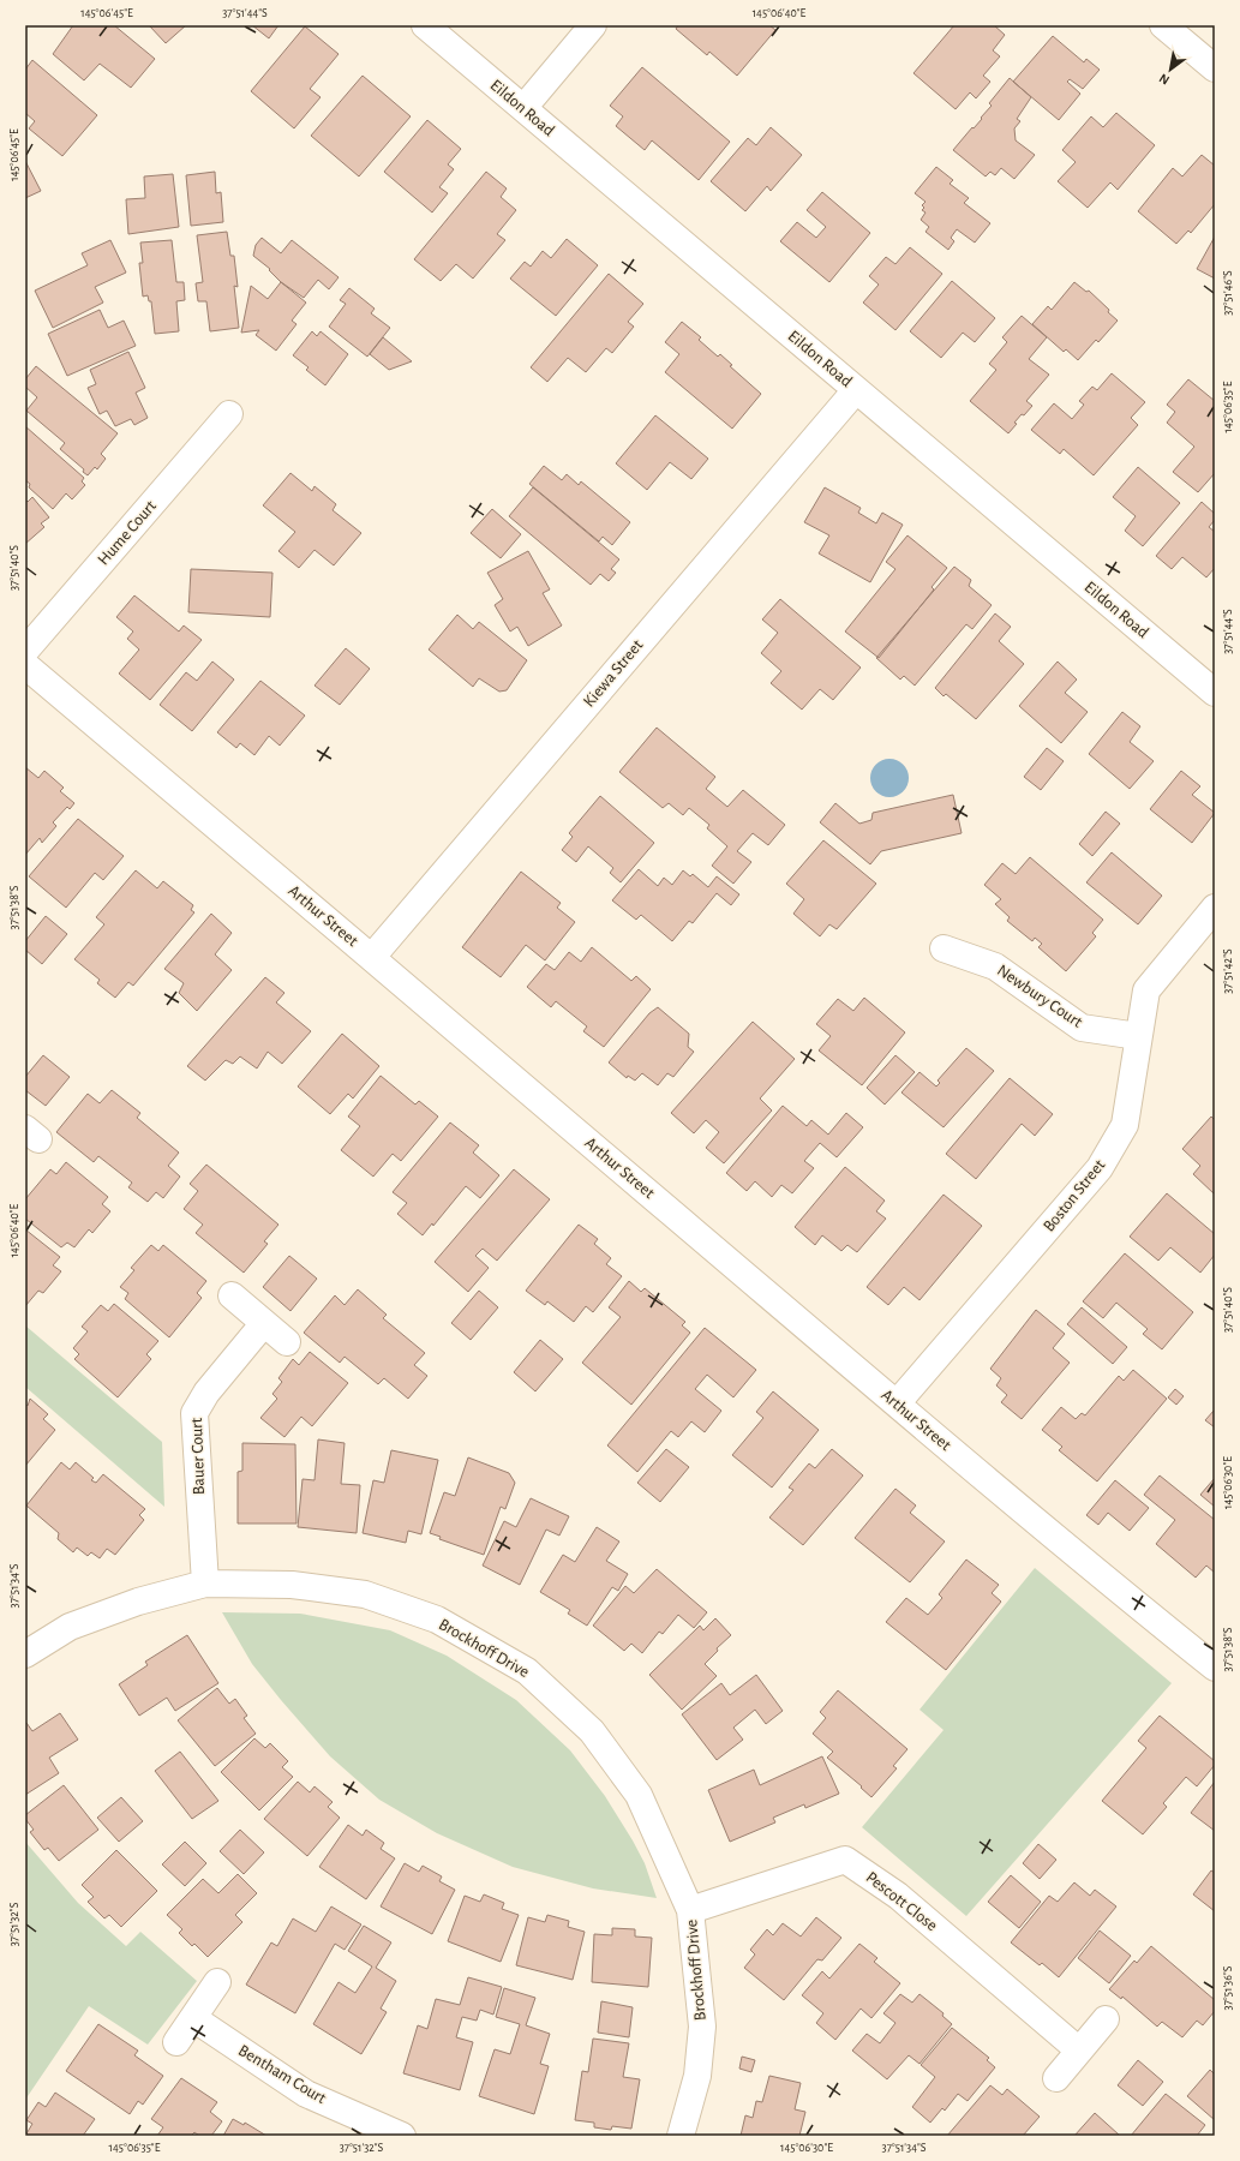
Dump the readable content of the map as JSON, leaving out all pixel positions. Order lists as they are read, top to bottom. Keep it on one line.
{"streets":{"street":["Eildon Road","Hume Court","Kiewa Street","Arthur Street","Newbury Court","Boston Street","Bauer Court","Brockhoff Drive","Pescott Close","Bentham Court"]},"crossings":[["Eildon Road","Kiewa Street"],["Kiewa Street","Arthur Street"],["Arthur Street","Boston Street"],["Newbury Court","Boston Street"],["Bauer Court","Brockhoff Drive"],["Brockhoff Drive","Pescott Close"]],"north":"bottom left","coordinates":["145°06'45\"E","37°51'44\"S","145°06'40\"E","37°51'46\"S","145°06'35\"E","37°51'40\"S","37°51'38\"S","37°51'42\"S","145°06'30\"E","37°51'34\"S","37°51'32\"S","37°51'36\"S"]}
